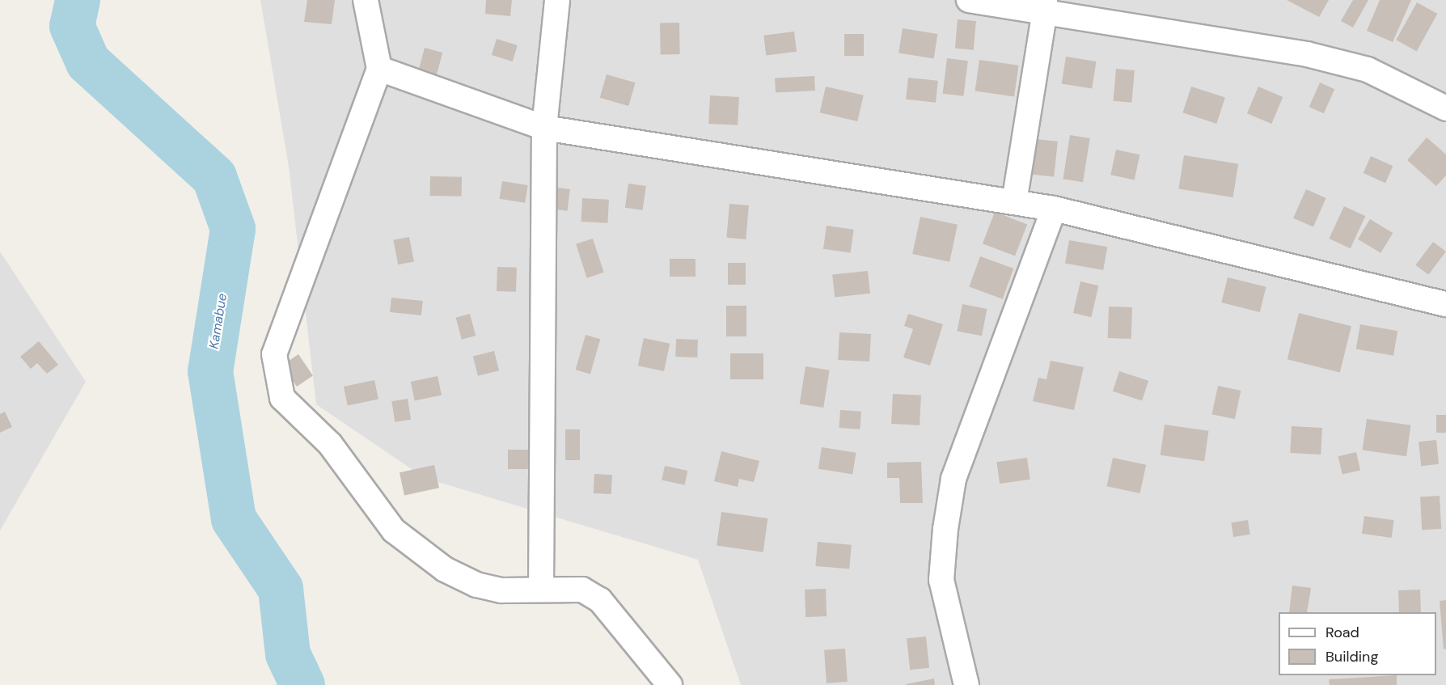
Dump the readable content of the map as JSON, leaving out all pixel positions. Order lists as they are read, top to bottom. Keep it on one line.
{"water":["Kamabue"],"legend":["Road","Building"]}
